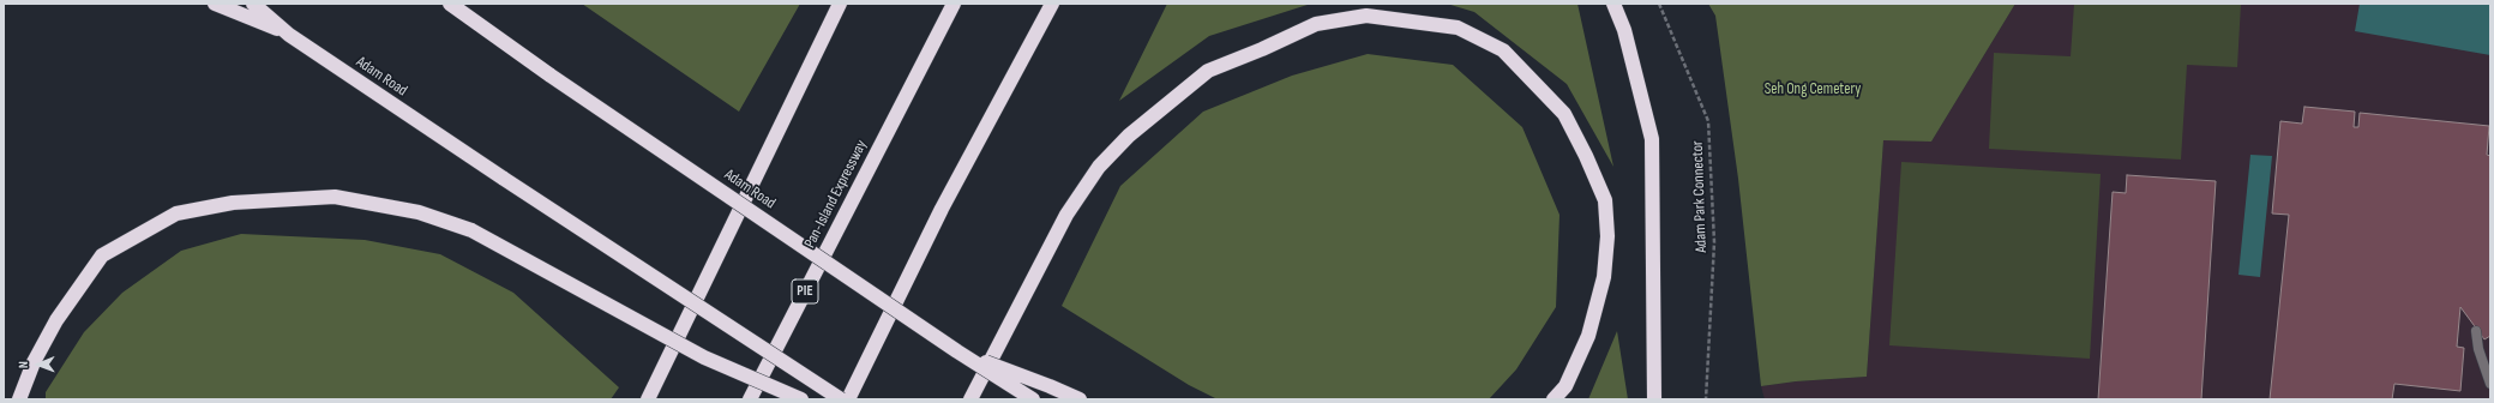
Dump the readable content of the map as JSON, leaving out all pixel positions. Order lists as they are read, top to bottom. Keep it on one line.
{"streets":{"highway":["Adam Road","Pan-Island Expressway","PIE"],"path":["Adam Park Connector"]},"parks":["Seh Ong Cemetery"],"north":"left"}
